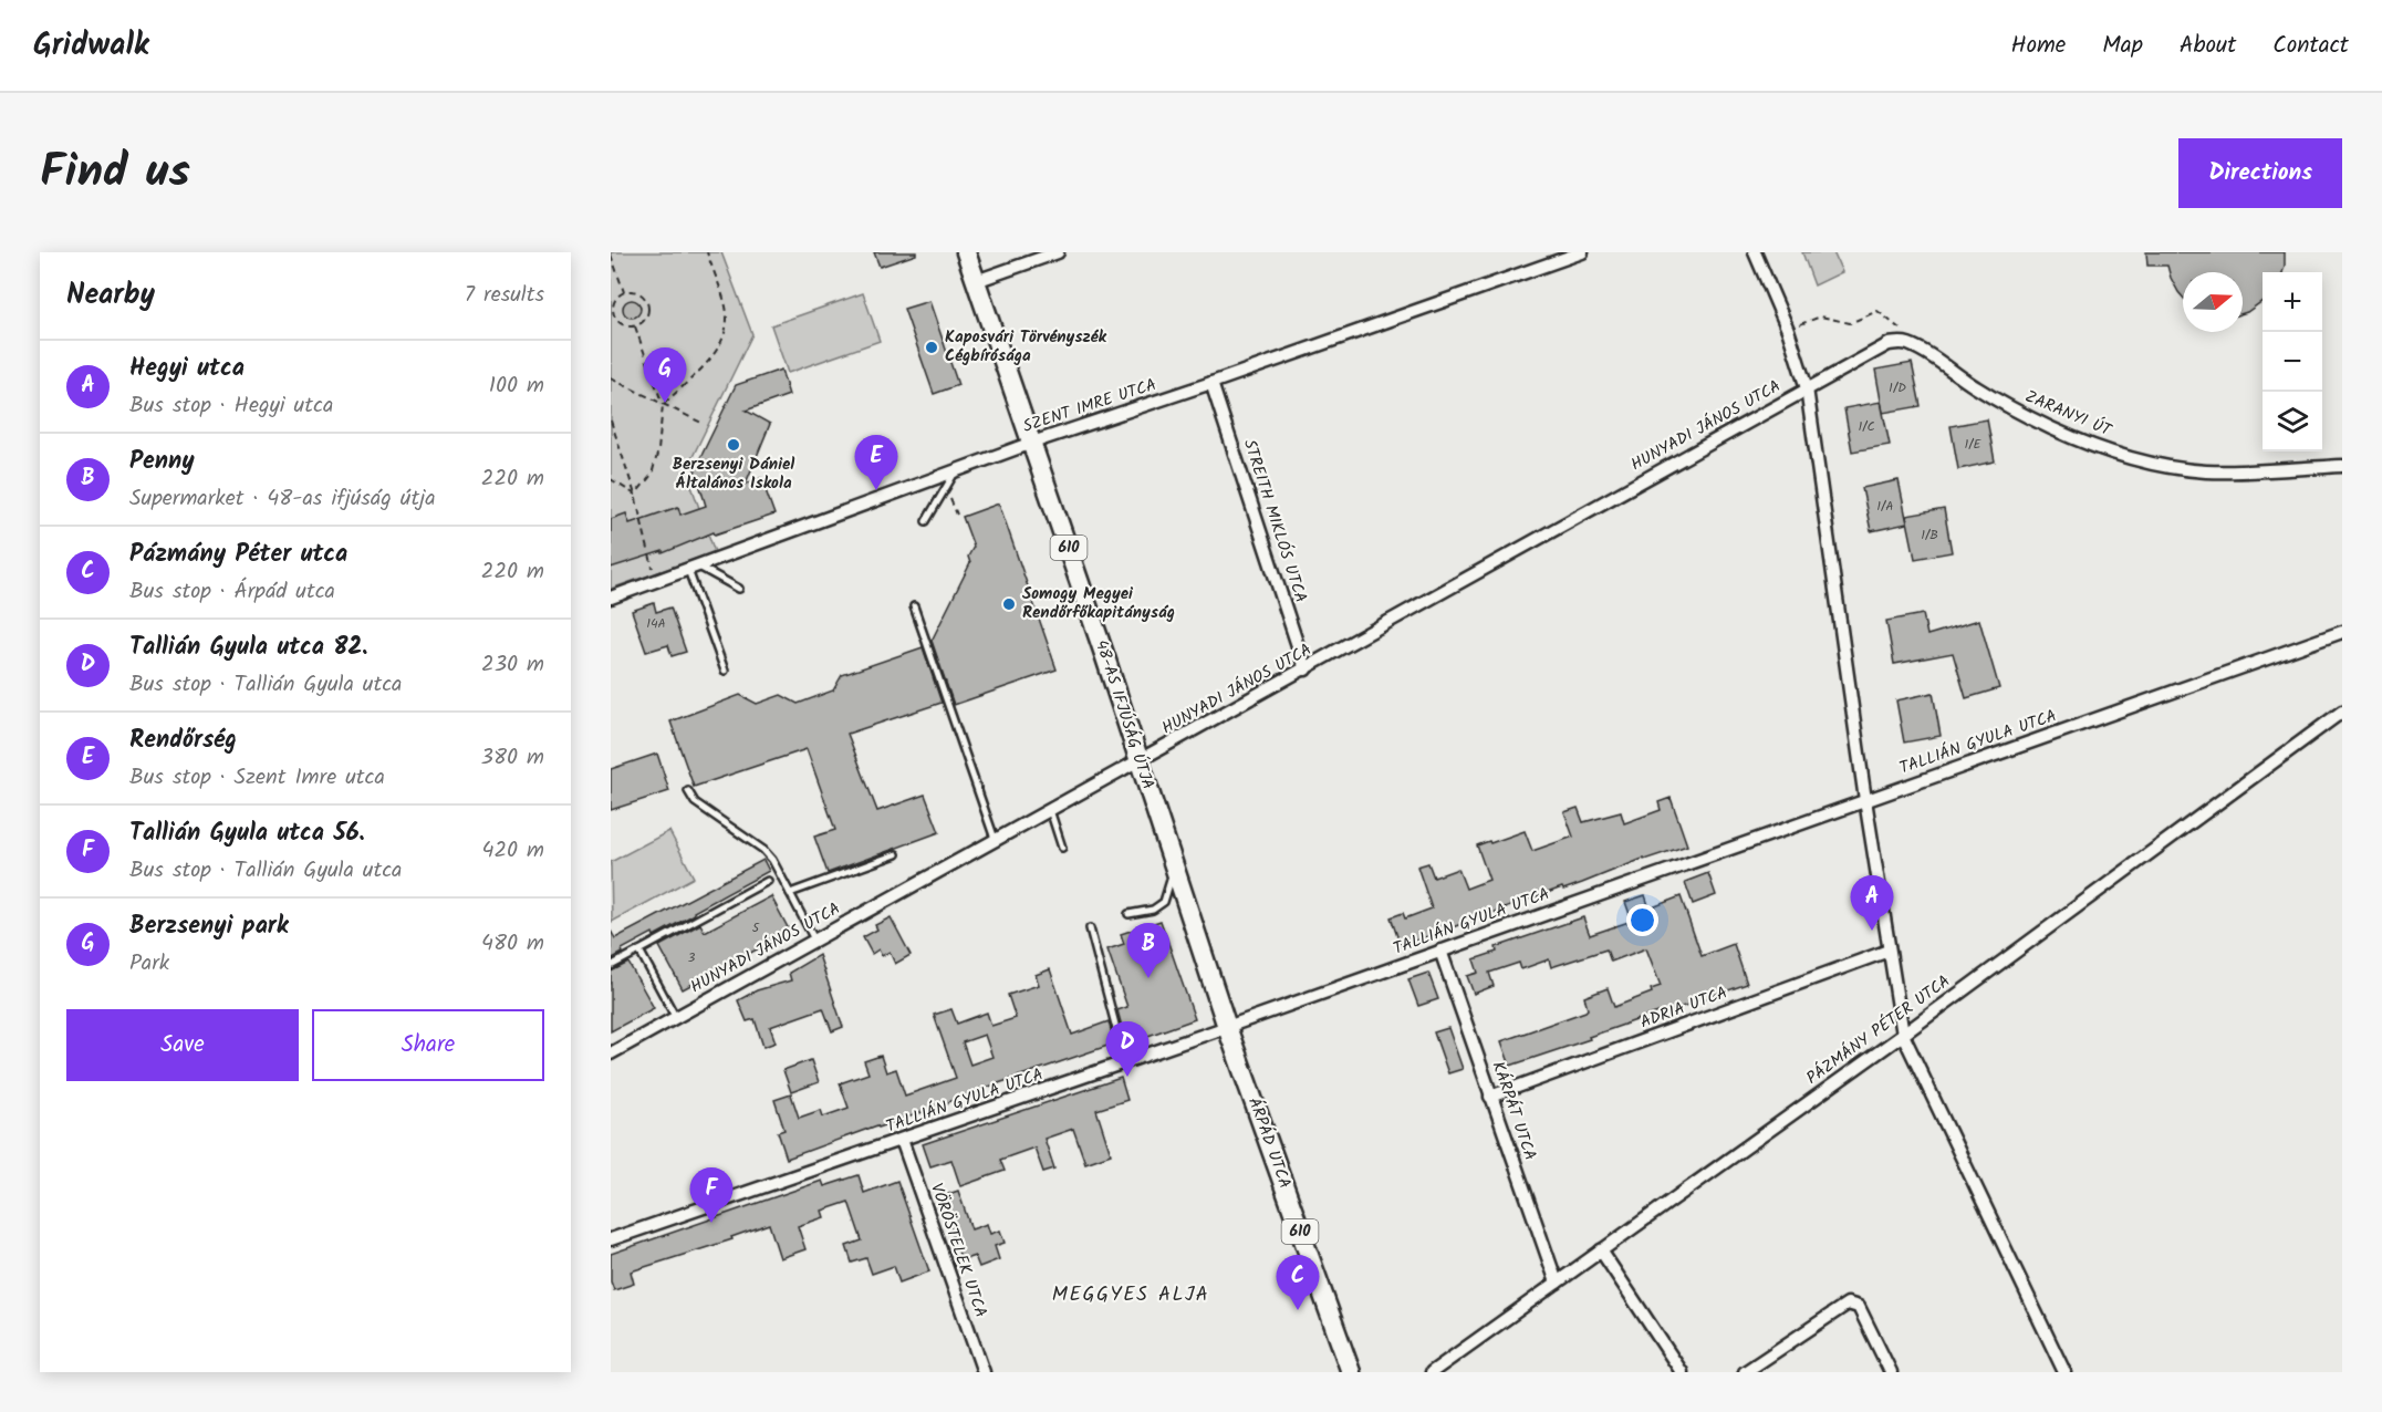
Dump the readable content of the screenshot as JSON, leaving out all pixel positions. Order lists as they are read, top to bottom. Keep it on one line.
{"streets":{"main road":["610","48-AS IFJÚSÁG ÚTJA","ÁRPÁD UTCA"],"street":["SZENT IMRE UTCA","ZARANYI ÚT","HUNYADI JÁNOS UTCA","STREITH MIKLÓS UTCA","TALLIÁN GYULA UTCA","ADRIA UTCA","PÁZMÁNY PÉTER UTCA","KÁRPÁT UTCA","VÖRÖSTELEK UTCA"]},"crossings":[["SZENT IMRE UTCA","STREITH MIKLÓS UTCA"],["SZENT IMRE UTCA","48-AS IFJÚSÁG ÚTJA"],["ZARANYI ÚT","HUNYADI JÁNOS UTCA"],["HUNYADI JÁNOS UTCA","STREITH MIKLÓS UTCA"],["HUNYADI JÁNOS UTCA","48-AS IFJÚSÁG ÚTJA"],["48-AS IFJÚSÁG ÚTJA","TALLIÁN GYULA UTCA"],["48-AS IFJÚSÁG ÚTJA","ÁRPÁD UTCA"],["TALLIÁN GYULA UTCA","KÁRPÁT UTCA"],["TALLIÁN GYULA UTCA","ÁRPÁD UTCA"],["TALLIÁN GYULA UTCA","VÖRÖSTELEK UTCA"],["ADRIA UTCA","KÁRPÁT UTCA"],["PÁZMÁNY PÉTER UTCA","KÁRPÁT UTCA"]],"districts":["MEGGYES ALJA"],"places":["Kaposvári Törvényszék Cégbírósága","Berzsenyi Dániel Általános Iskola","Somogy Megyei Rendőrfőkapitányság"],"house_numbers":["1/D","1/C","1/E","1/A","1/B","14A","5","3"],"north":"right","page":{"header":"Gridwalk","nav":["Home","Map","About","Contact"],"title":"Find us","buttons":["Directions",["Save","Share"]],"heading":["Nearby","7 results"],"map_buttons":["+","−"],"list":[{"mark":"A","name":"Hegyi utca","note":"Bus stop · Hegyi utca","value":"100 m"},{"mark":"B","name":"Penny","note":"Supermarket · 48-as ifjúság útja","value":"220 m"},{"mark":"C","name":"Pázmány Péter utca","note":"Bus stop · Árpád utca","value":"220 m"},{"mark":"D","name":"Tallián Gyula utca 82.","note":"Bus stop · Tallián Gyula utca","value":"230 m"},{"mark":"E","name":"Rendőrség","note":"Bus stop · Szent Imre utca","value":"380 m"},{"mark":"F","name":"Tallián Gyula utca 56.","note":"Bus stop · Tallián Gyula utca","value":"420 m"},{"mark":"G","name":"Berzsenyi park","note":"Park","value":"480 m"}],"pins":["G","E","A","B","D","F","C"]}}
